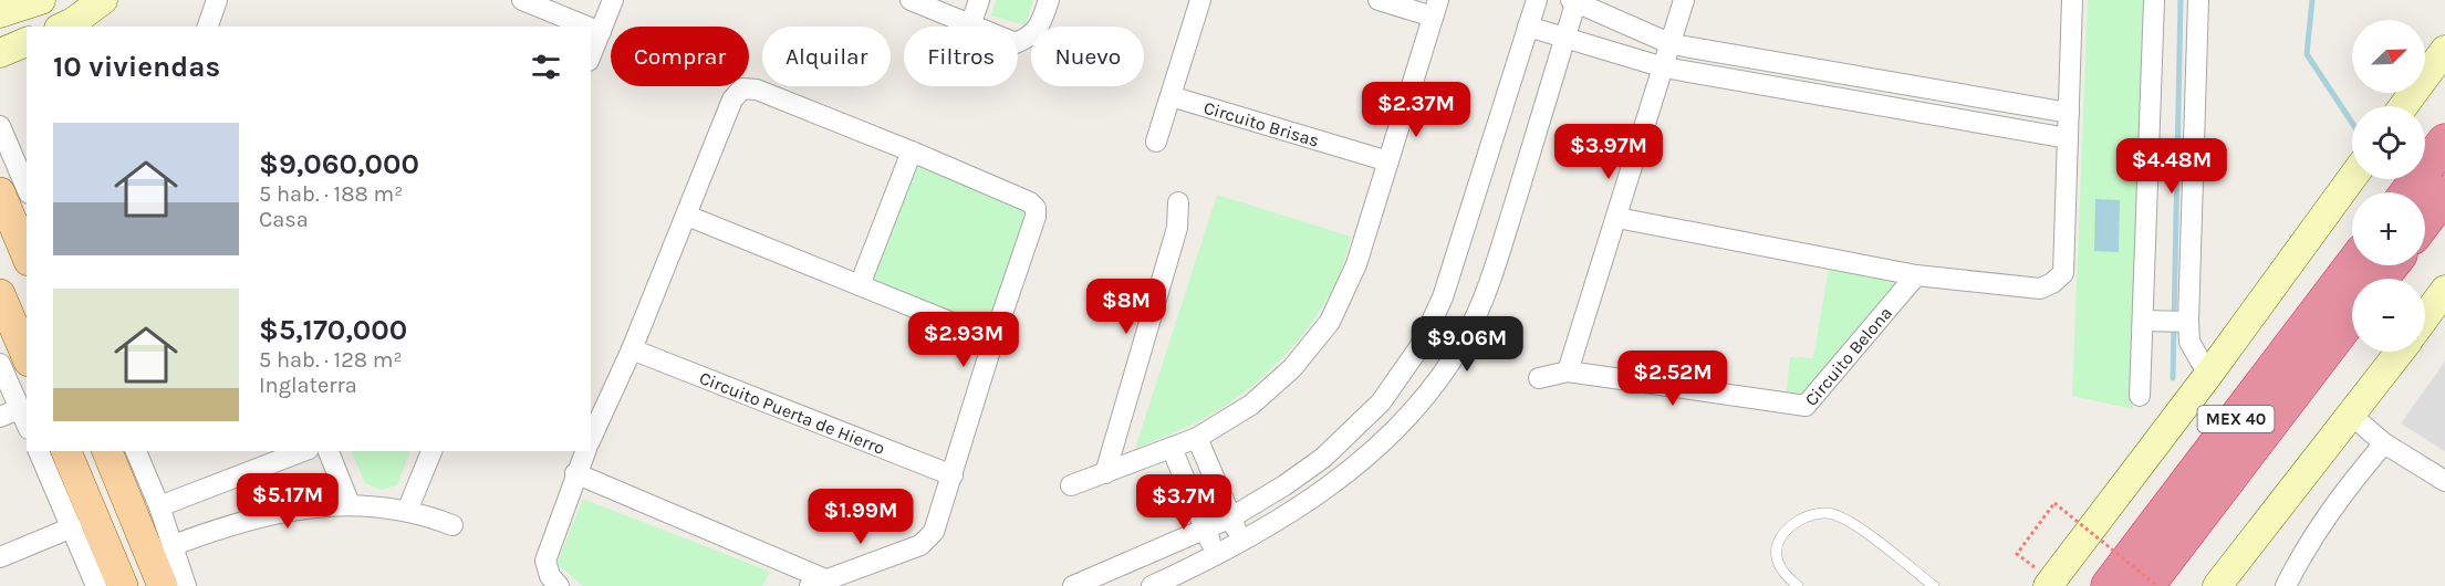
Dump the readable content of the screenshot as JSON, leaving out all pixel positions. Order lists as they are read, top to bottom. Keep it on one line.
{"streets":{"highway":["MEX 40"],"street":["Circuito Brisas","Circuito Belona","Circuito Puerta de Hierro"]},"north":"top right","page":{"map_buttons":["+","−"],"chip":["Comprar","Alquilar","Filtros","Nuevo"],"heading":"10 viviendas","price":["$2.37M","$3.97M","$4.48M","$8M","$2.93M","$9.06M","$2.52M","$5.17M","$3.7M","$1.99M"],"list":[{"name":"$9,060,000","note":"5 hab. · 188 m² · Casa"},{"name":"$5,170,000","note":"5 hab. · 128 m² · Inglaterra"}]}}
